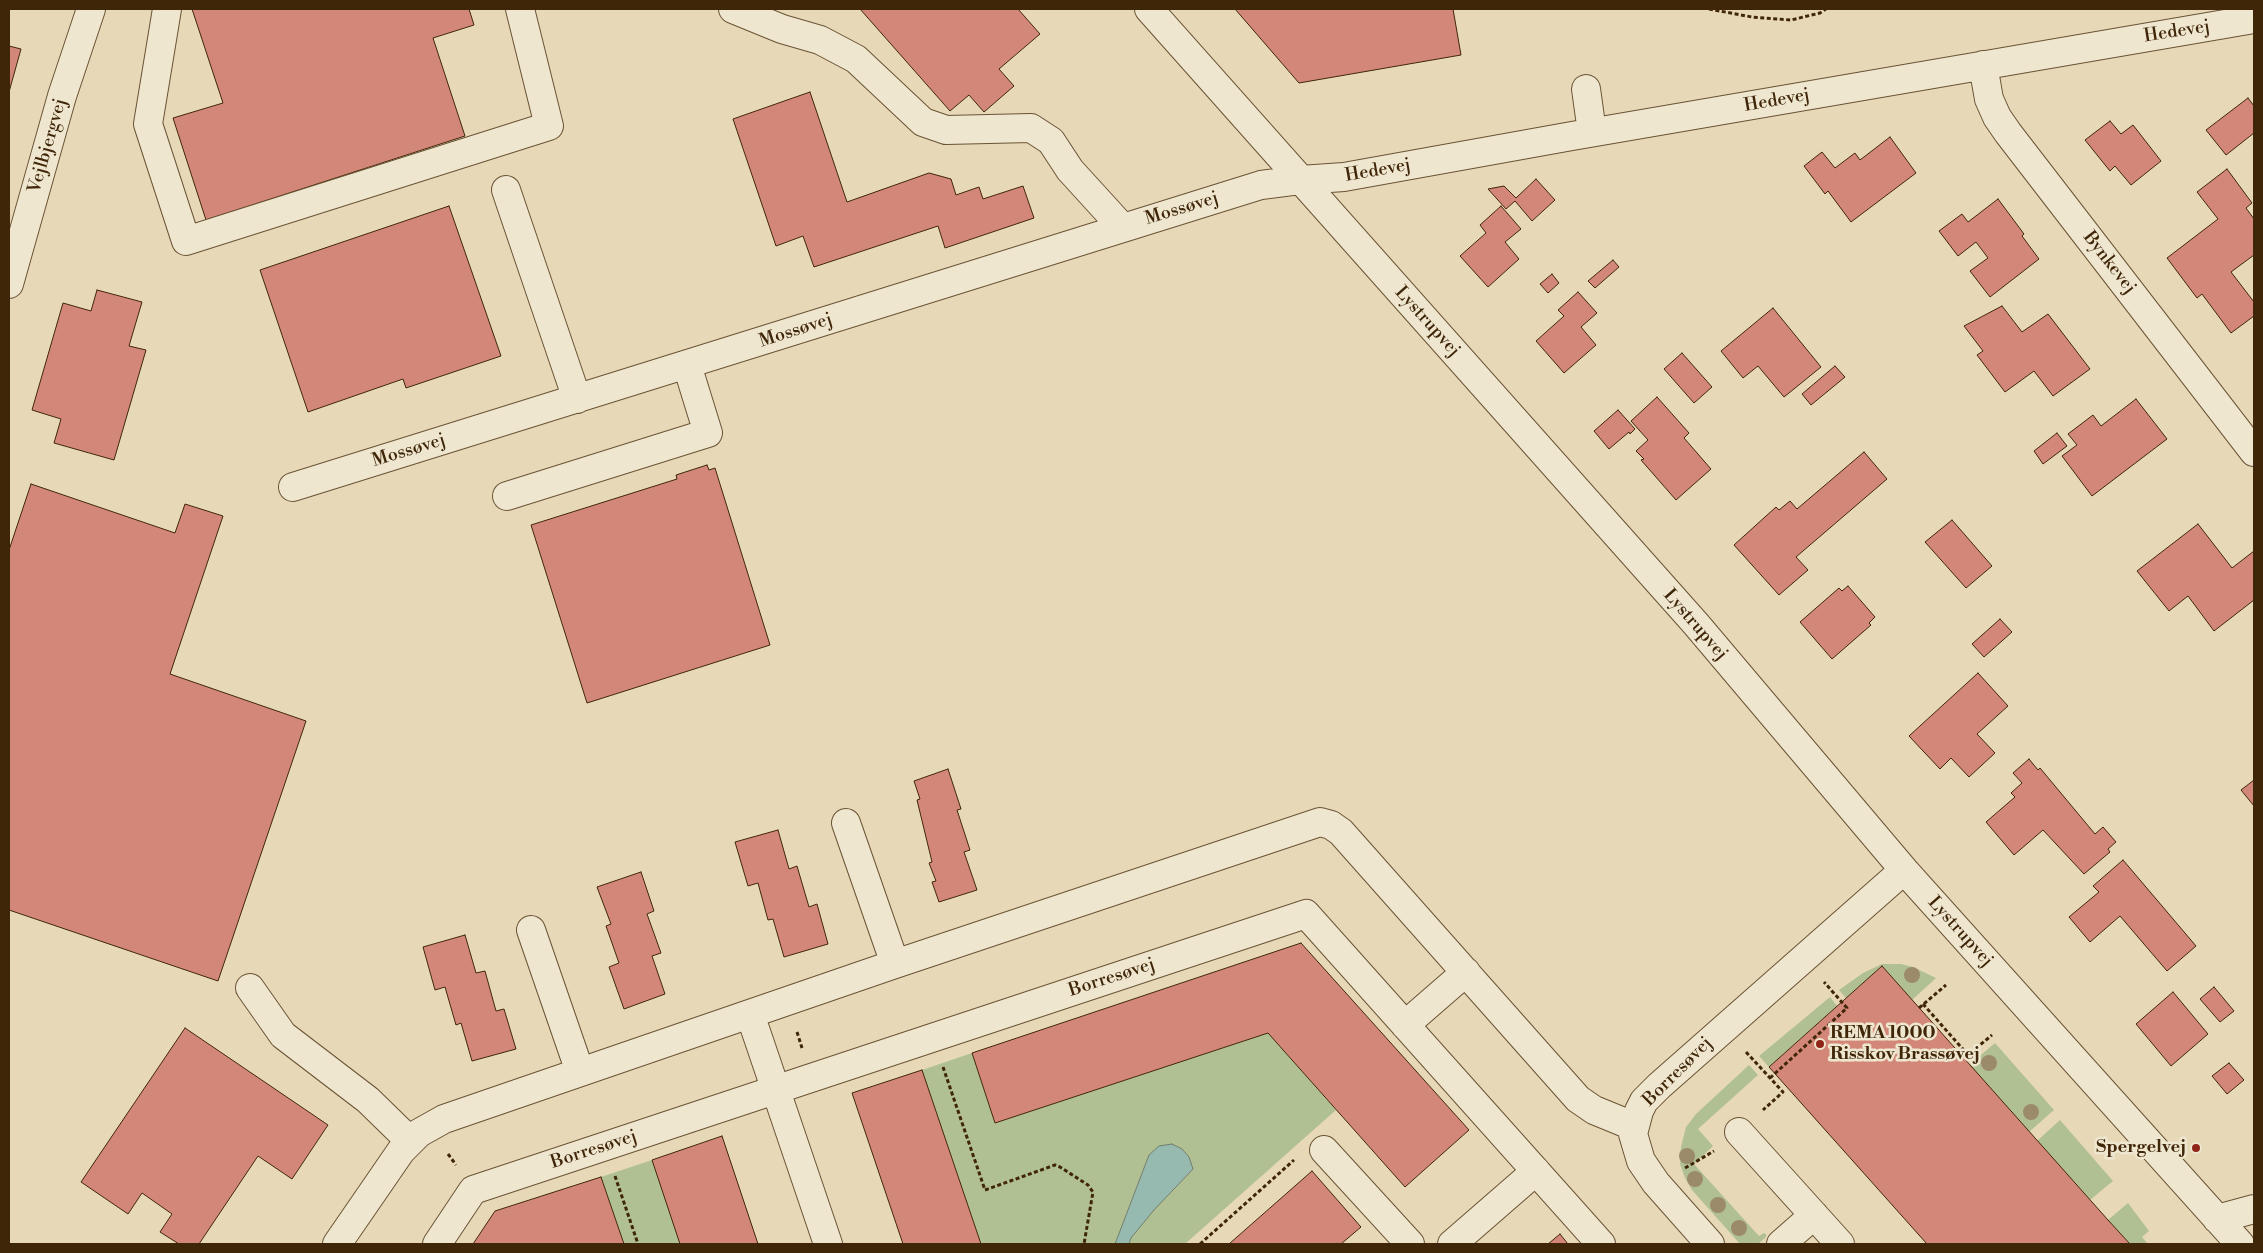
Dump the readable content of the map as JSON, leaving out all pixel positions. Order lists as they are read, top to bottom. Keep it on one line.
{"streets":{"street":["Hedevej","Vejlbjergvej","Mossøvej","Bynkevej","Lystrupvej","Borresøvej"]},"crossings":[["Hedevej","Mossøvej"],["Hedevej","Bynkevej"],["Hedevej","Lystrupvej"],["Mossøvej","Lystrupvej"],["Lystrupvej","Borresøvej"]],"places":["REMA 1000 Risskov Brassøvej","Spergelvej"]}
